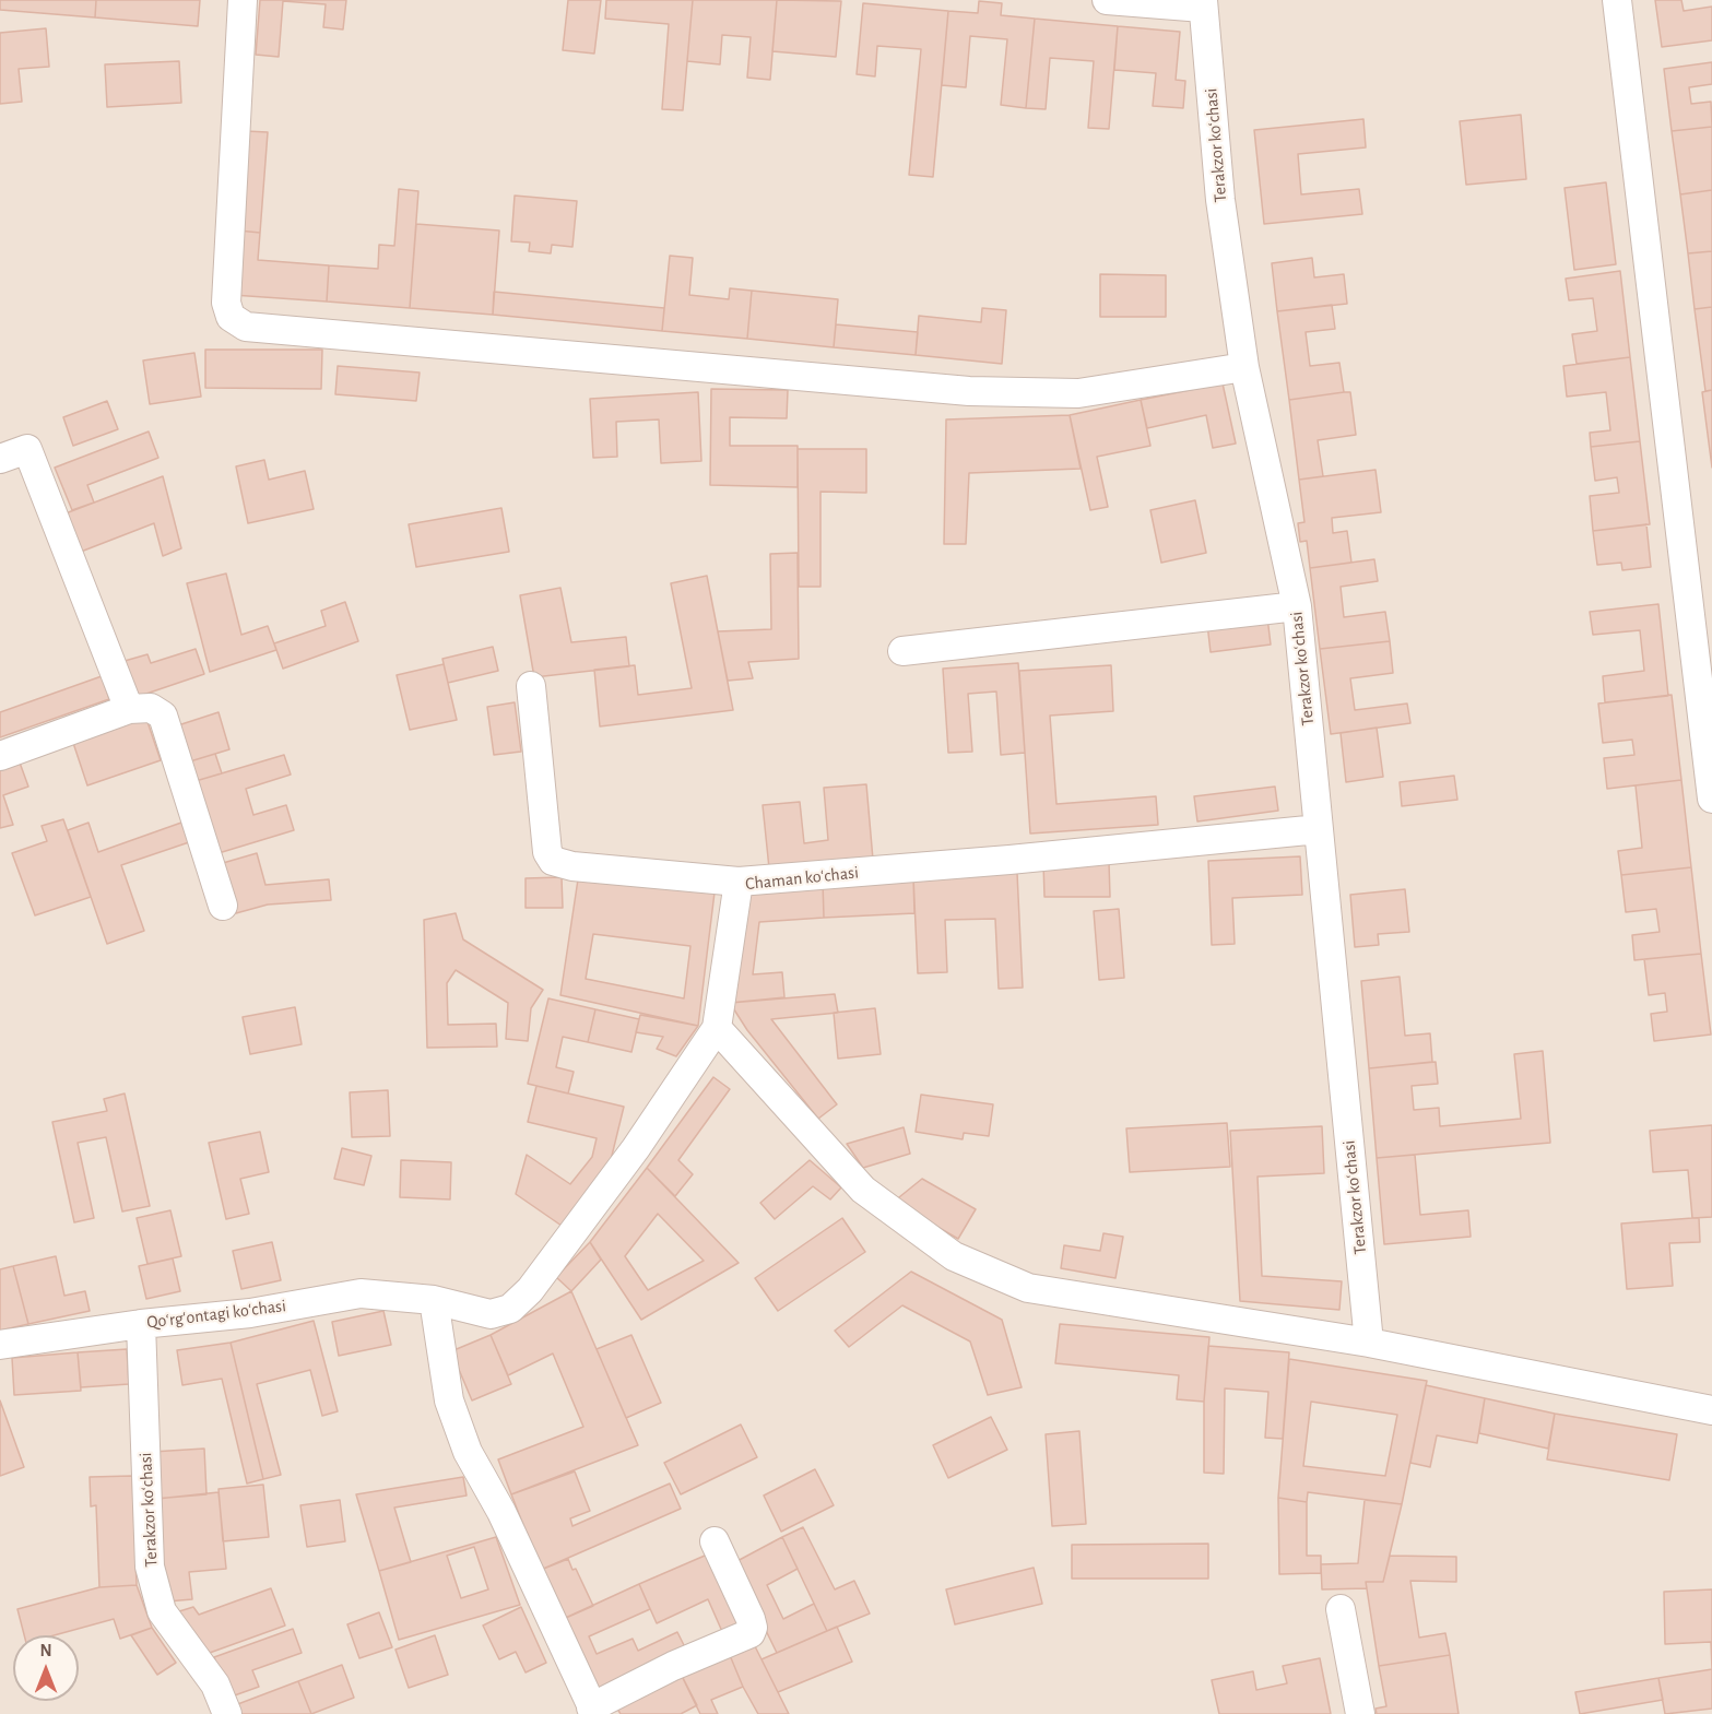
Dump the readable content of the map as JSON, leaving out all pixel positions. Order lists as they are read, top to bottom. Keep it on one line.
{"streets":{"street":["Terakzor koʻchasi","Chaman koʻchasi","Qoʻrgʻontagi koʻchasi"]},"crossings":[["Terakzor koʻchasi","Chaman koʻchasi"],["Terakzor koʻchasi","Qoʻrgʻontagi koʻchasi"],["Chaman koʻchasi","Qoʻrgʻontagi koʻchasi"]],"north":"top"}
